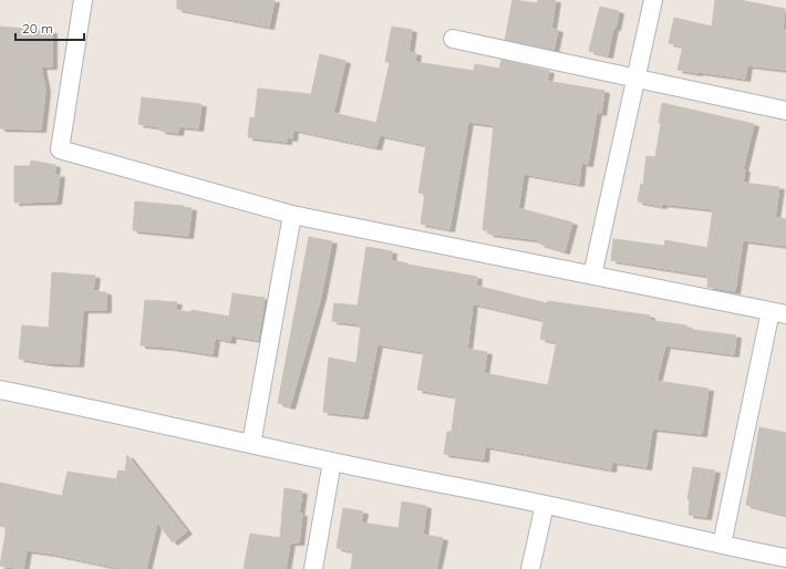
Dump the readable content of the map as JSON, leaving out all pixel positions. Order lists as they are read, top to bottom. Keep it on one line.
{"scale_bar":"20 m"}
